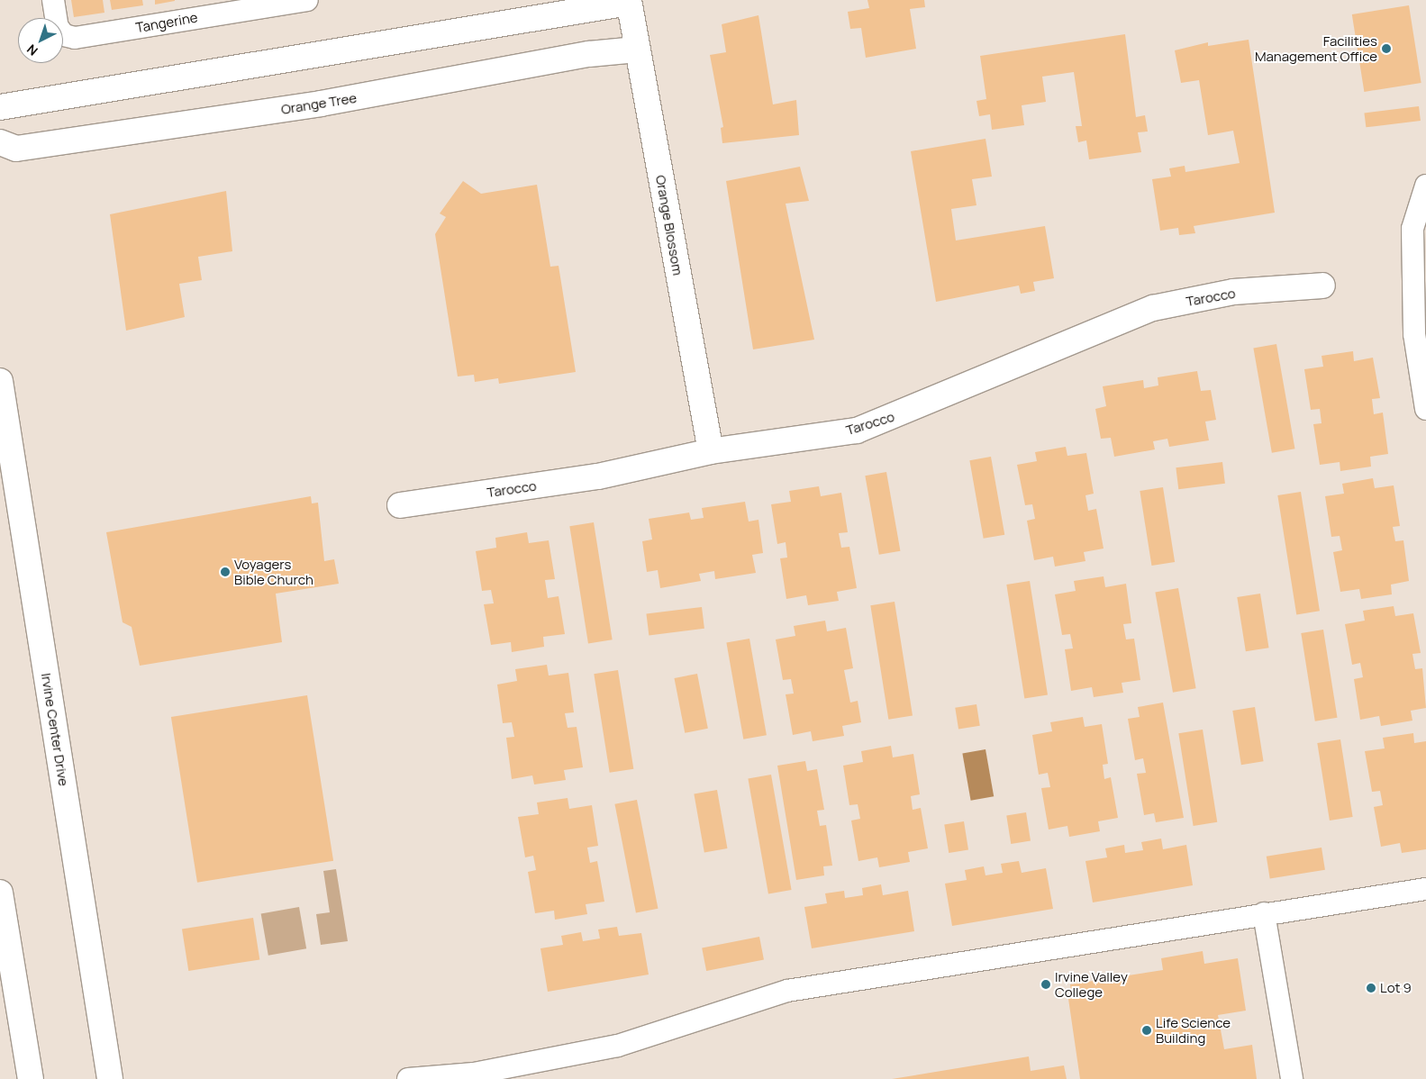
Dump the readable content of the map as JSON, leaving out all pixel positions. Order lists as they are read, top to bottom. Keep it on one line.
{"streets":{"street":["Tangerine","Orange Tree","Orange Blossom","Tarocco","Irvine Center Drive"]},"crossings":[["Orange Tree","Orange Blossom"],["Orange Blossom","Tarocco"]],"places":["Facilities Management Office","Voyagers Bible Church","Irvine Valley College","Lot 9","Life Science Building"],"north":"bottom left"}
